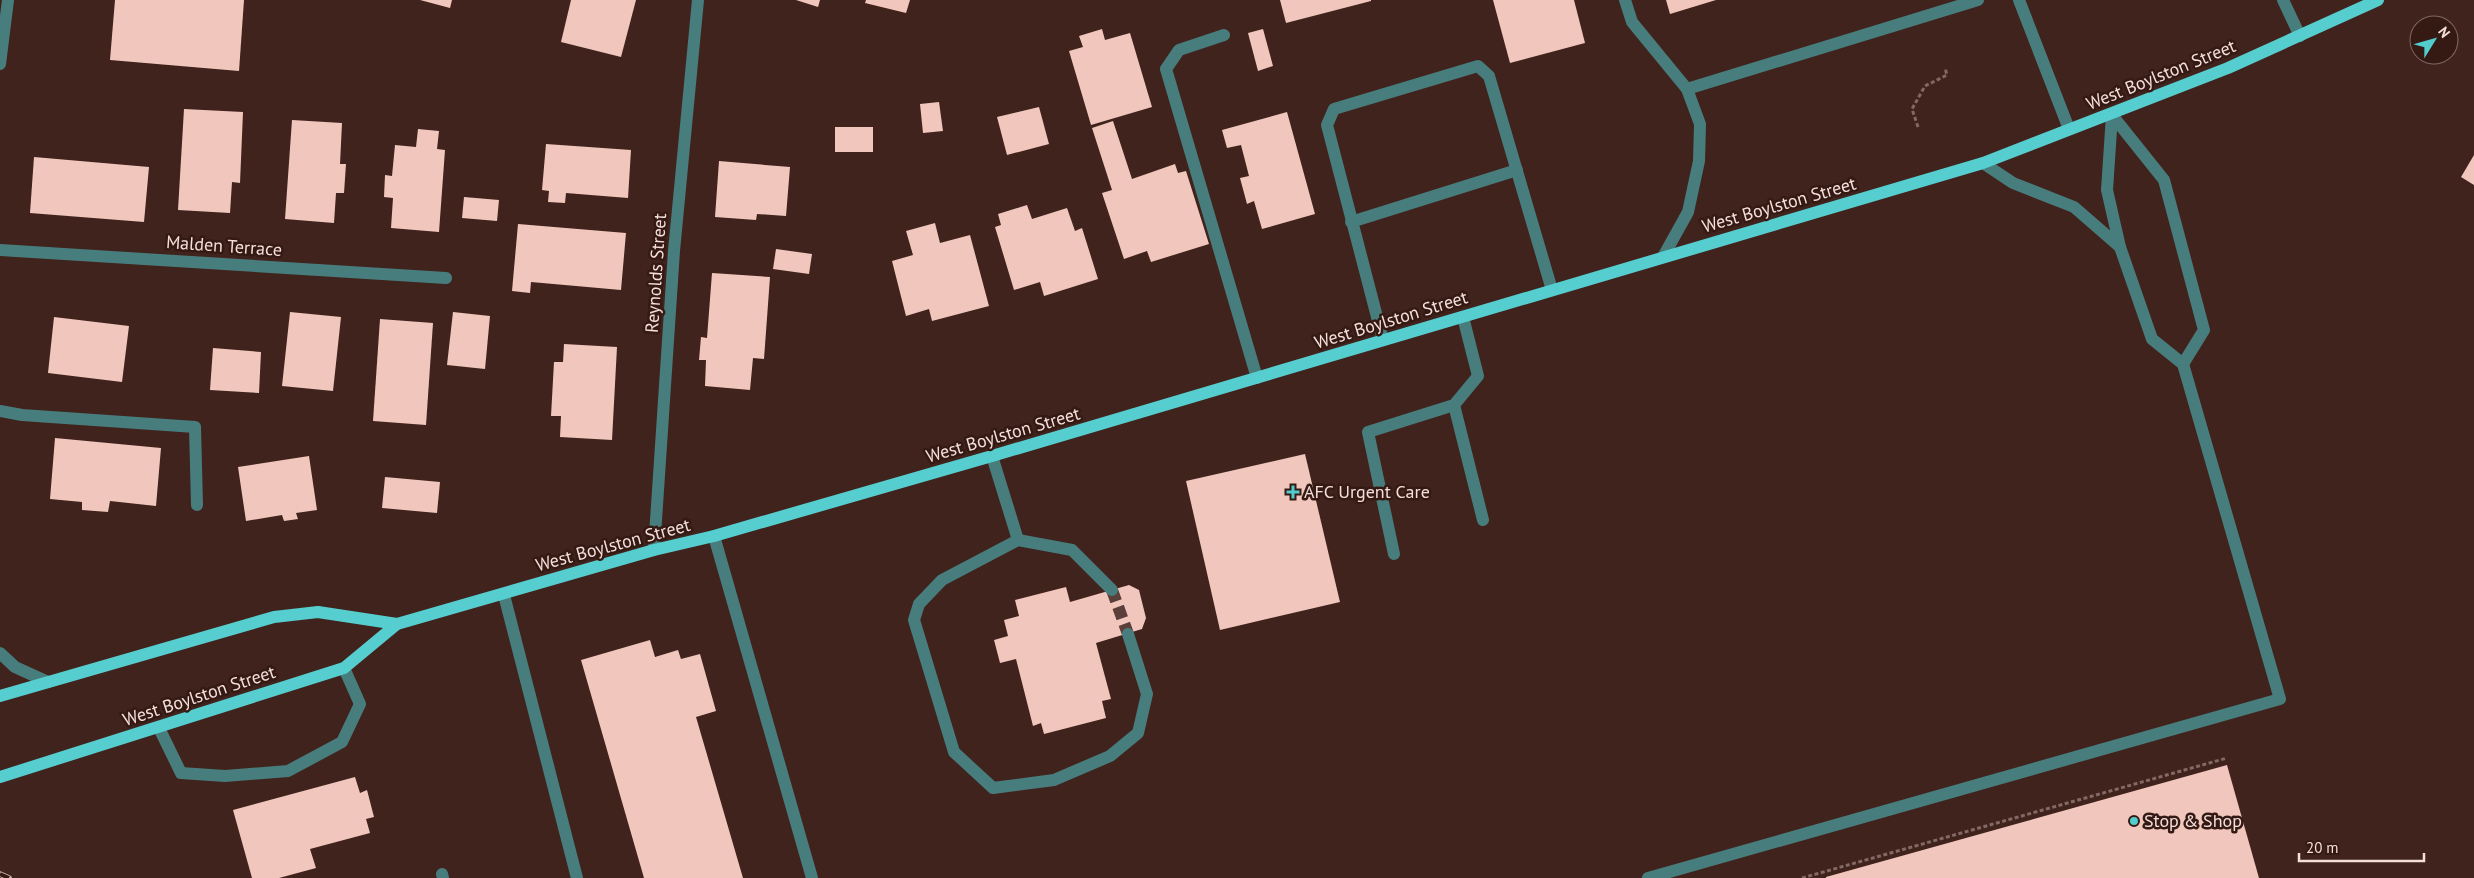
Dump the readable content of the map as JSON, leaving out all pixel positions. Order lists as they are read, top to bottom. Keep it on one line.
{"streets":{"main road":["West Boylston Street"],"street":["Malden Terrace","Reynolds Street"]},"crossings":[["West Boylston Street","Reynolds Street"]],"places":{"health":["AFC Urgent Care"],"other":["Stop & Shop"]},"scale_bar":"20 m","north":"top right"}
